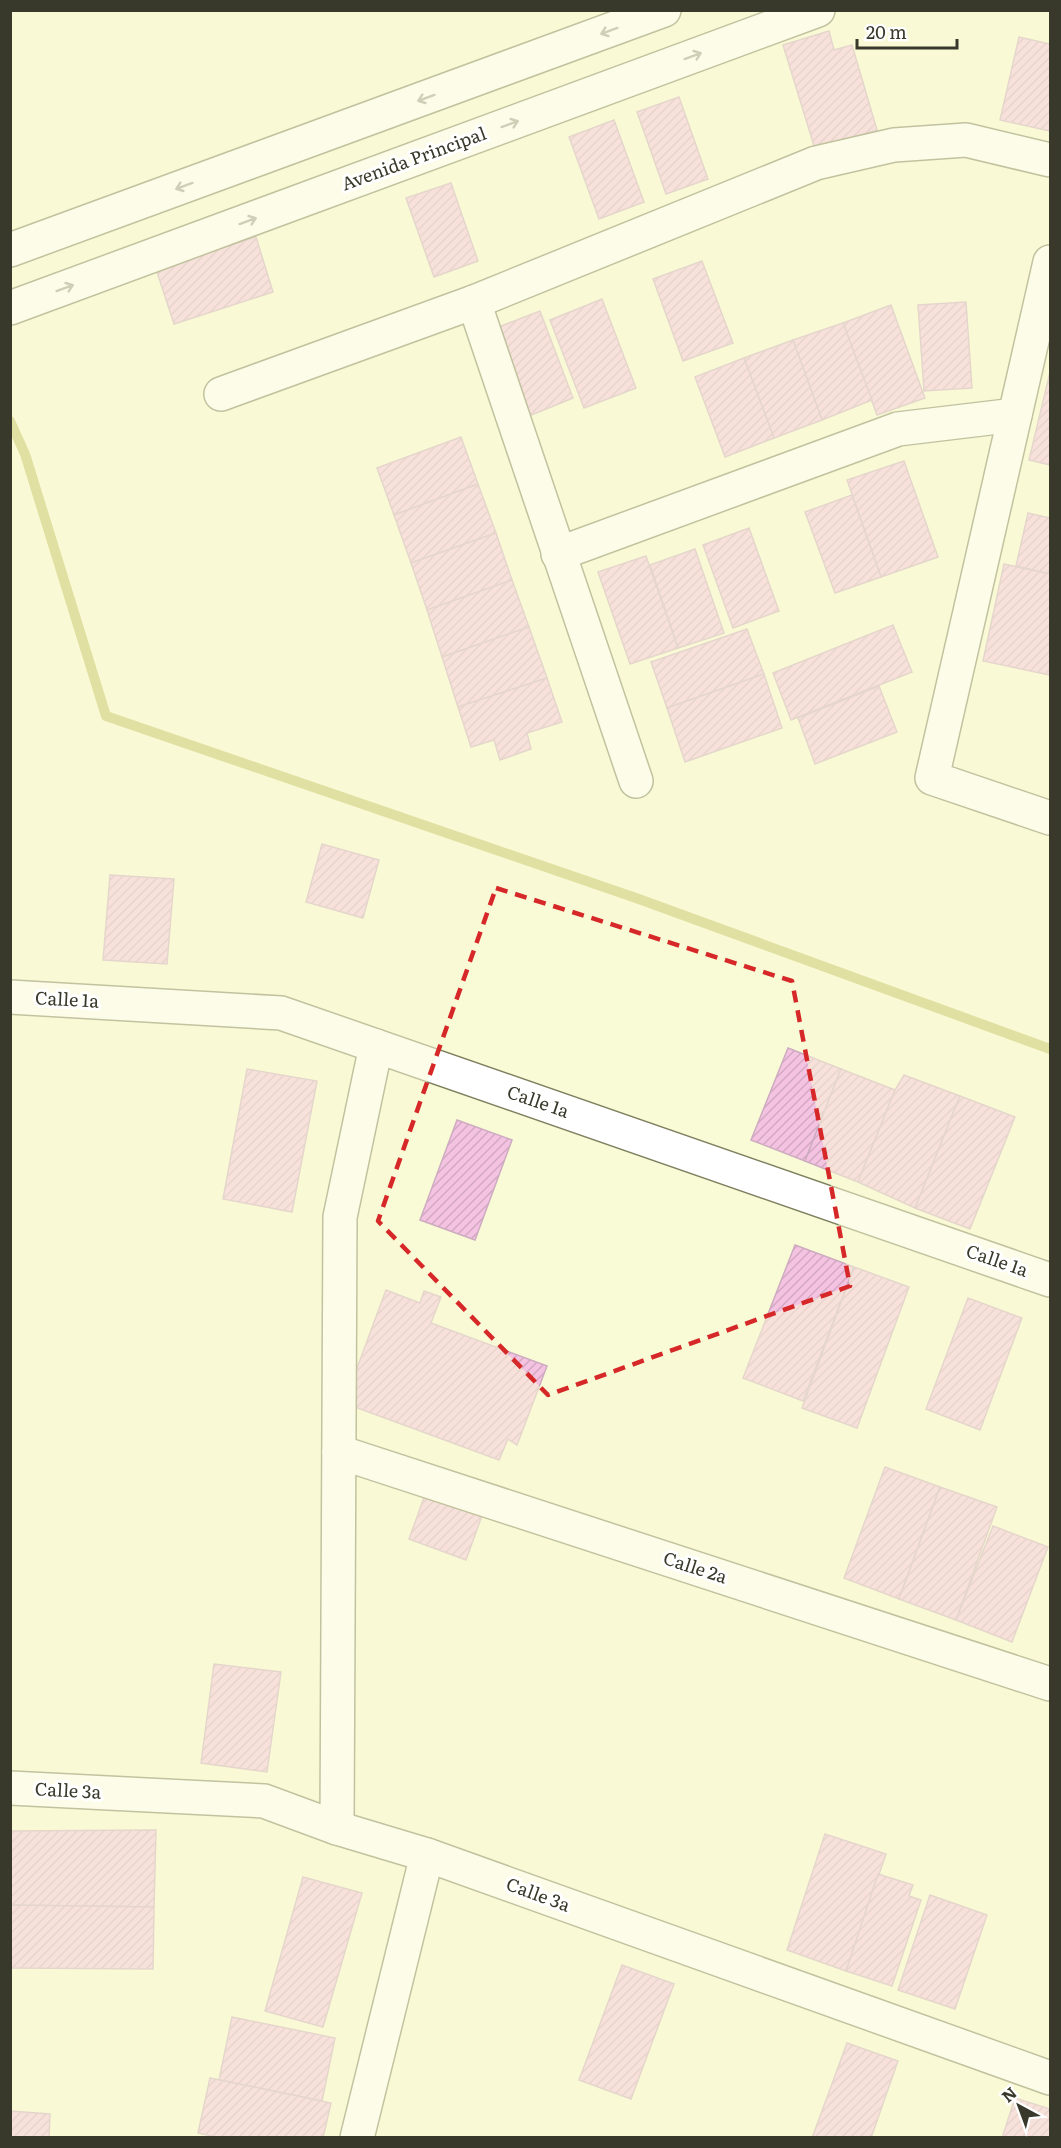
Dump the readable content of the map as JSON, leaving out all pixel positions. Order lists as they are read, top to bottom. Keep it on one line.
{"streets":{"street":["Avenida Principal","Calle 1a","Calle 2a","Calle 3a"]},"scale_bar":"20 m","north":"top left"}
